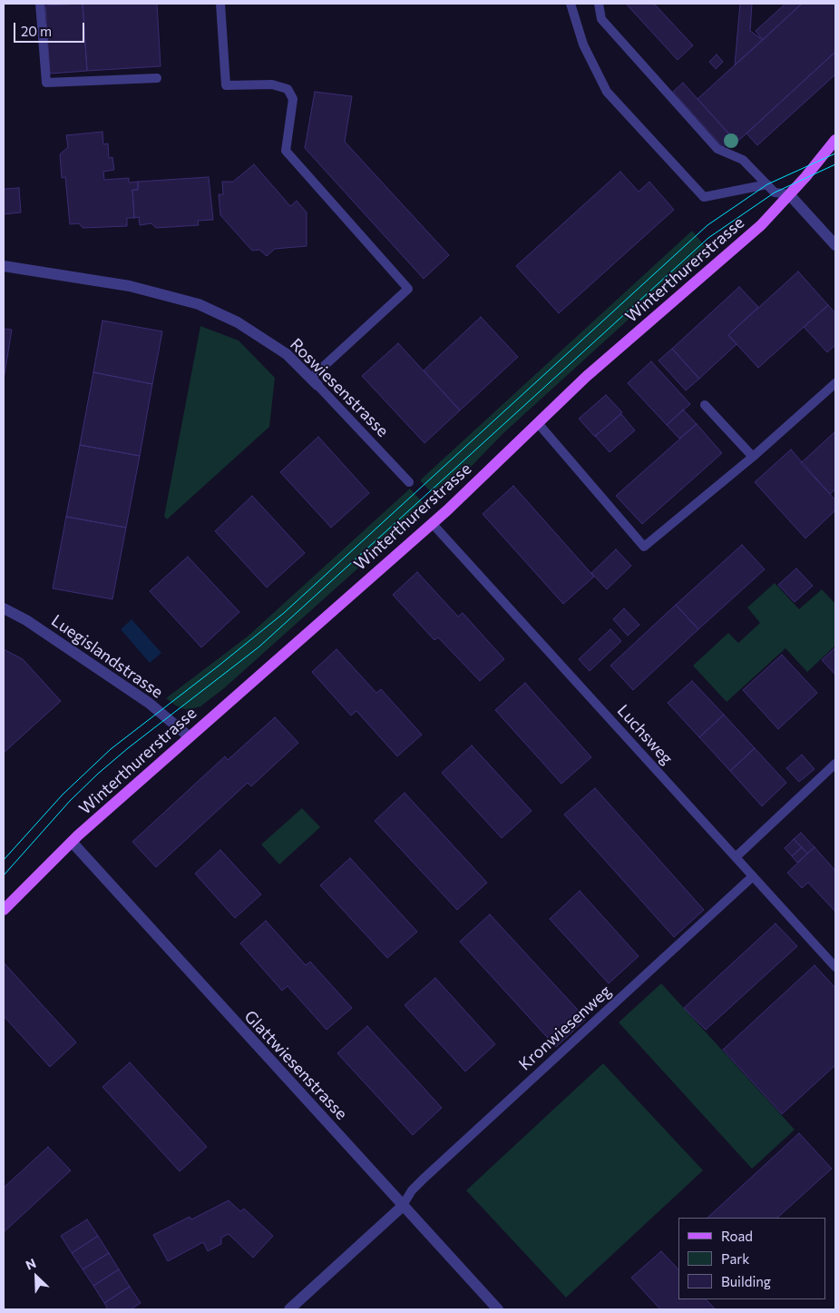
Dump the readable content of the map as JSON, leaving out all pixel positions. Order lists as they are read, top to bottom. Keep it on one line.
{"streets":{"main road":["Winterthurerstrasse"],"street":["Roswiesenstrasse","Luegislandstrasse","Glattwiesenstrasse"],"lane":["Luchsweg","Kronwiesenweg"]},"crossings":[["Winterthurerstrasse","Luegislandstrasse"],["Winterthurerstrasse","Luchsweg"],["Winterthurerstrasse","Glattwiesenstrasse"],["Luchsweg","Kronwiesenweg"],["Kronwiesenweg","Glattwiesenstrasse"]],"legend":["Road","Park","Building"],"scale_bar":"20 m","north":"top left"}
